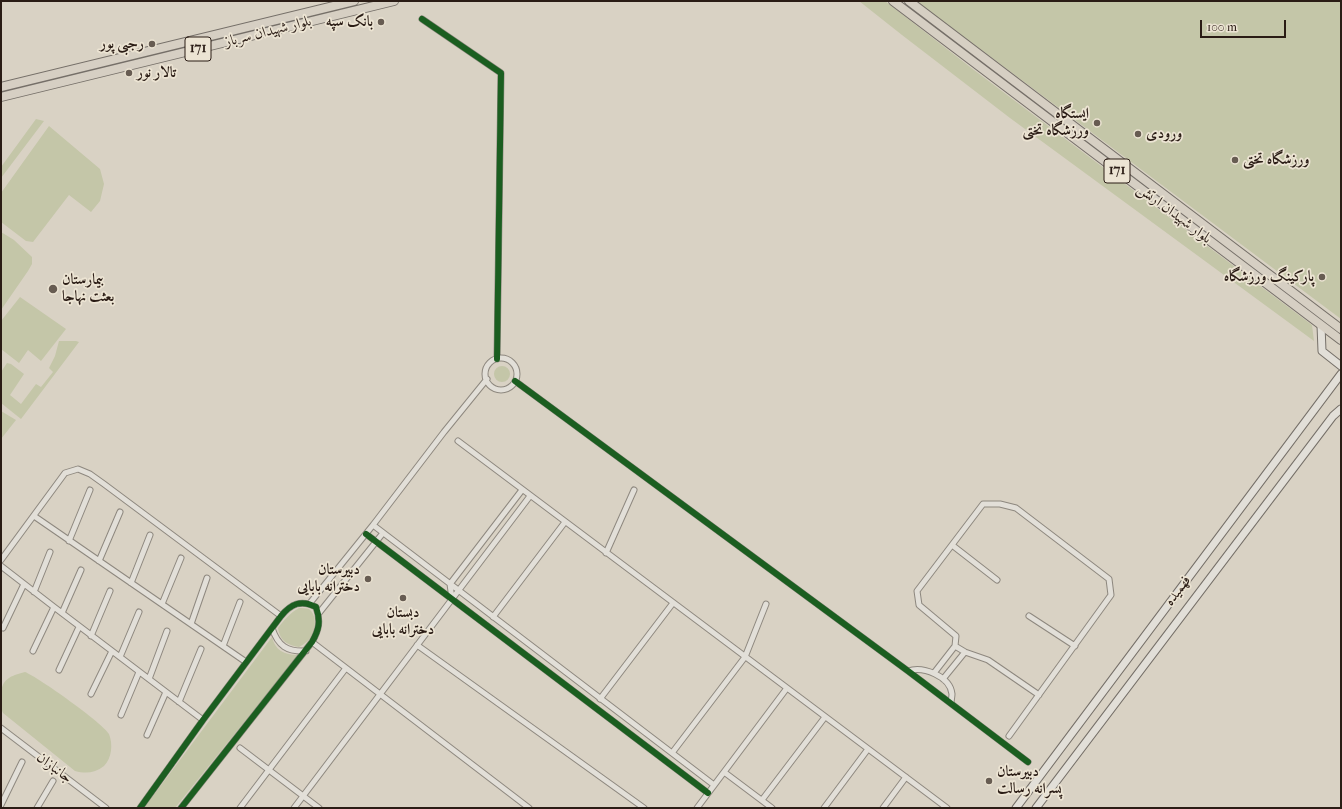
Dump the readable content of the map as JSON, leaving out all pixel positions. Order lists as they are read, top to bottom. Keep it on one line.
{"streets":{"main road":["بلوار شهیدان سرباز","171","بلوار شهیدان ارتش","فهمیده"],"street":["جانبازان"]},"places":["بانک سپه","رجبی پور","تالار نور","ایستگاه ورزشگاه تختی","ورودی","ورزشگاه تختی","پارکینگ ورزشگاه","بیمارستان بعثت نهاجا","دبیرستان دخترانه بابایی","دبستان دخترانه بابایی","دبیرستان پسرانه رسالت"],"scale_bar":"100 m"}
